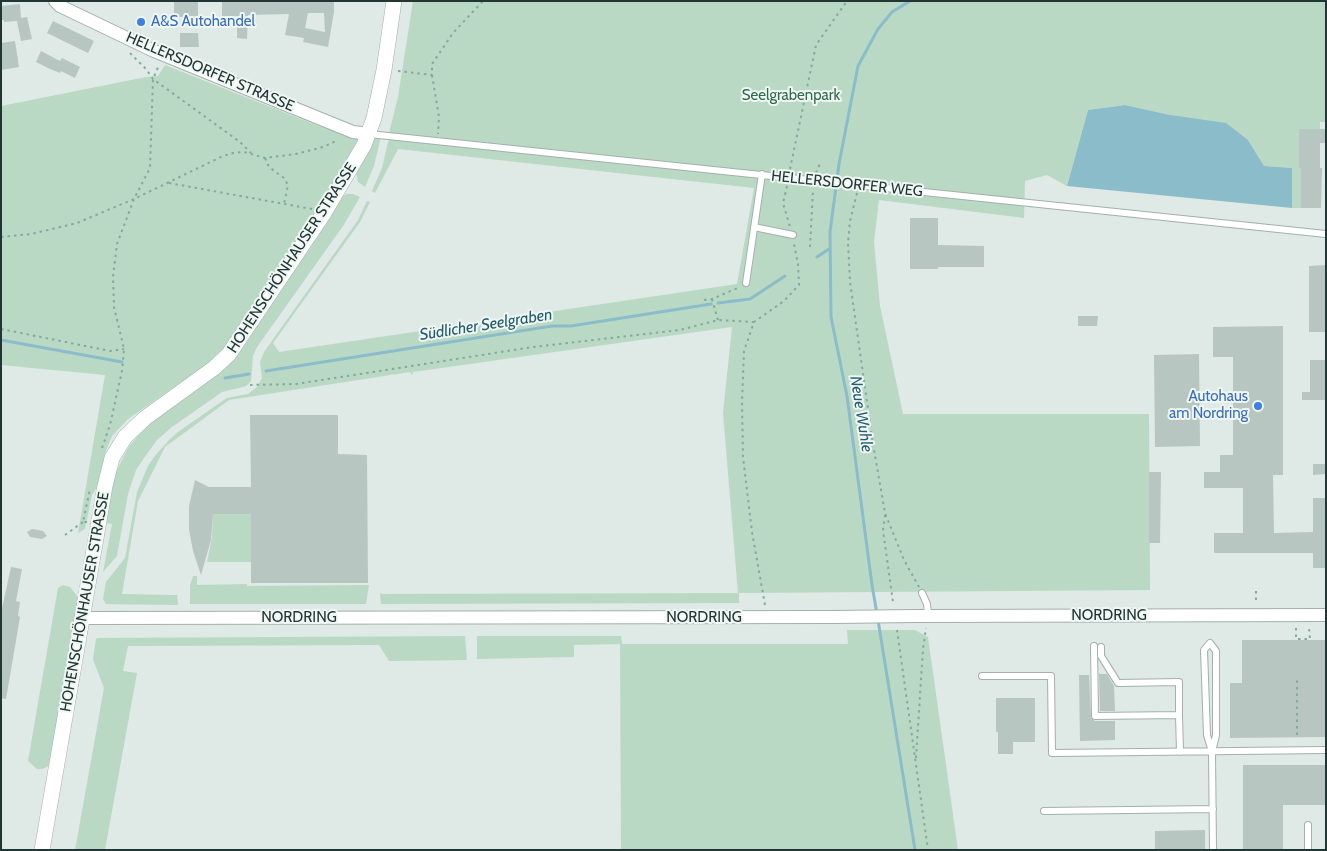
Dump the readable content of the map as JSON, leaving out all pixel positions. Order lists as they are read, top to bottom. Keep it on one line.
{"streets":{"street":["HELLERSDORFER STRASSE","HOHENSCHÖNHAUSER STRASSE","NORDRING"],"lane":["HELLERSDORFER WEG"]},"crossings":[["HELLERSDORFER STRASSE","HELLERSDORFER WEG"],["HELLERSDORFER STRASSE","HOHENSCHÖNHAUSER STRASSE"],["HELLERSDORFER WEG","HOHENSCHÖNHAUSER STRASSE"],["HOHENSCHÖNHAUSER STRASSE","NORDRING"]],"water":["Südlicher Seelgraben","Neue Wuhle"],"parks":["Seelgrabenpark"],"places":["A&S Autohandel","Autohaus am Nordring"]}
